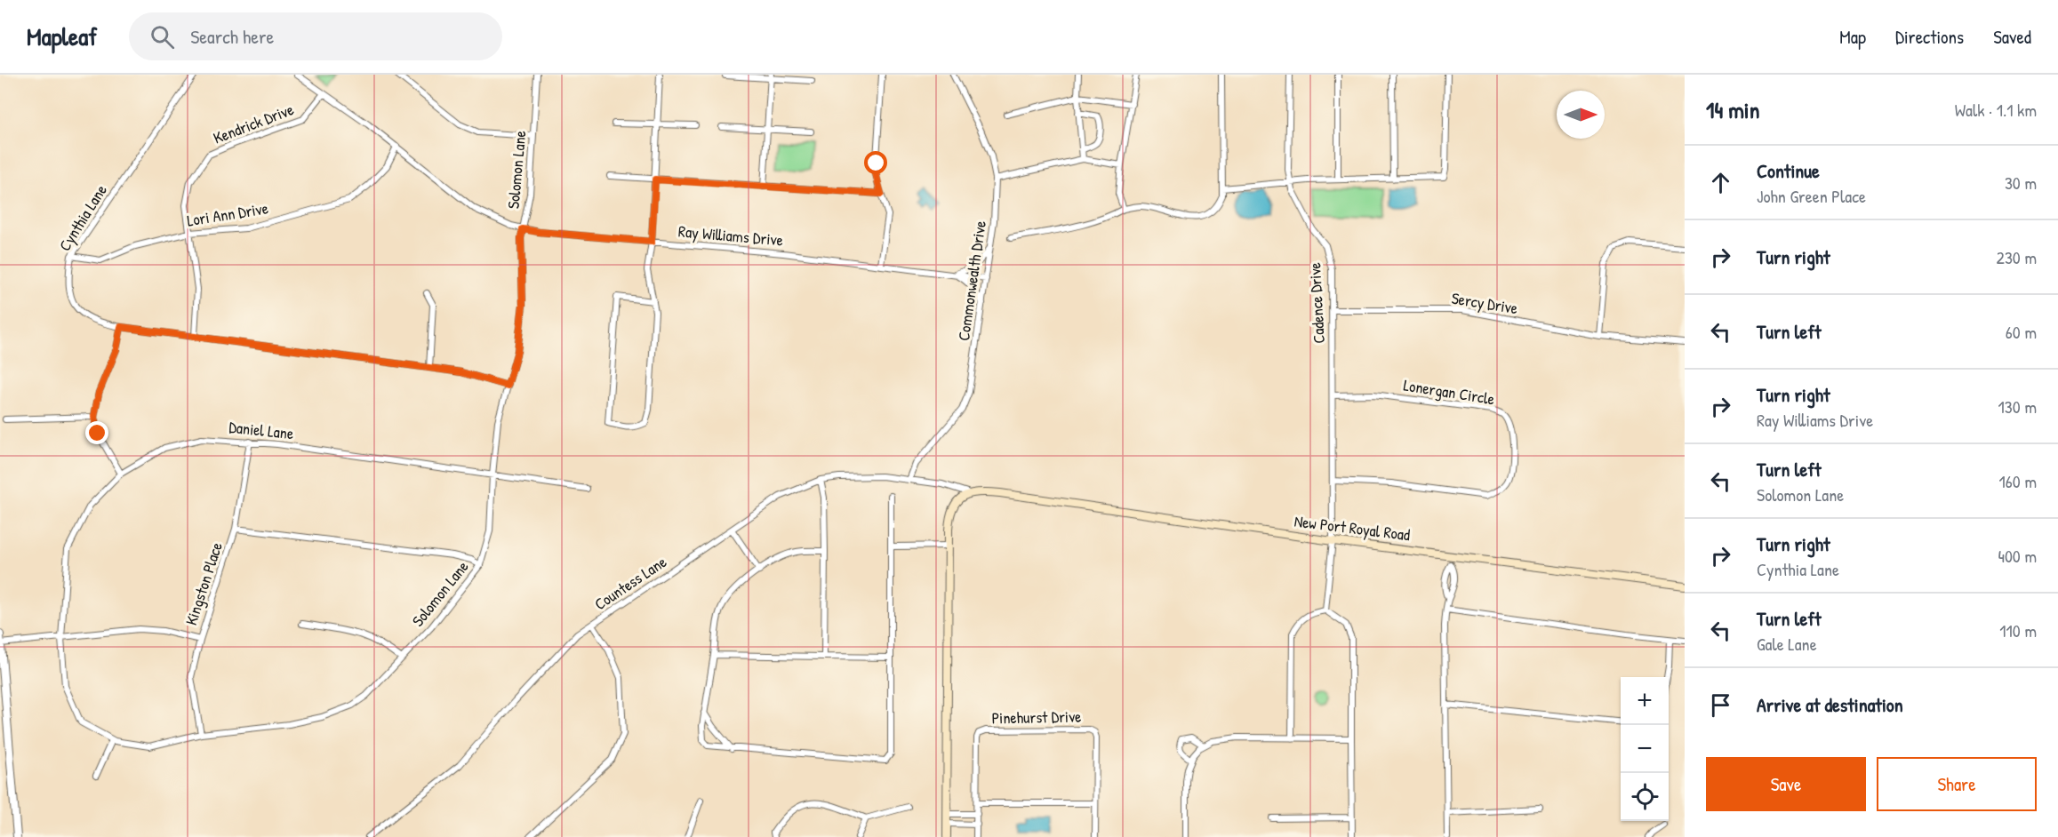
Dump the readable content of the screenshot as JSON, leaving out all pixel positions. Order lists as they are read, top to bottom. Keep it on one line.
{"streets":{"main road":["New Port Royal Road"],"street":["Kendrick Drive","Solomon Lane","Lori Ann Drive","Cynthia Lane","Ray Williams Drive","Commonwealth Drive","Cadence Drive","Sercy Drive","Lonergan Circle","Daniel Lane","Countess Lane","Kingston Place","Pinehurst Drive"]},"crossings":[["Kendrick Drive","Lori Ann Drive"],["Kendrick Drive","Cynthia Lane"],["Kendrick Drive","Ray Williams Drive"],["Solomon Lane","Cynthia Lane"],["Solomon Lane","Ray Williams Drive"],["Solomon Lane","Daniel Lane"],["Solomon Lane","Kingston Place"],["Lori Ann Drive","Cynthia Lane"],["Lori Ann Drive","Ray Williams Drive"],["Ray Williams Drive","Commonwealth Drive"],["Commonwealth Drive","Countess Lane"],["Cadence Drive","Sercy Drive"],["Cadence Drive","Lonergan Circle"],["Cadence Drive","New Port Royal Road"],["Daniel Lane","Kingston Place"],["New Port Royal Road","Countess Lane"]],"north":"right","page":{"header":"Mapleaf","search":"Search here","nav":["Map","Directions","Saved"],"heading":["14 min","Walk · 1.1 km"],"list":[["Continue","John Green Place","30 m"],["Turn right","230 m"],["Turn left","60 m"],["Turn right","Ray Williams Drive","130 m"],["Turn left","Solomon Lane","160 m"],["Turn right","Cynthia Lane","400 m"],["Turn left","Gale Lane","110 m"],"Arrive at destination"],"map_buttons":["+","−"],"buttons":["Save","Share"]}}
